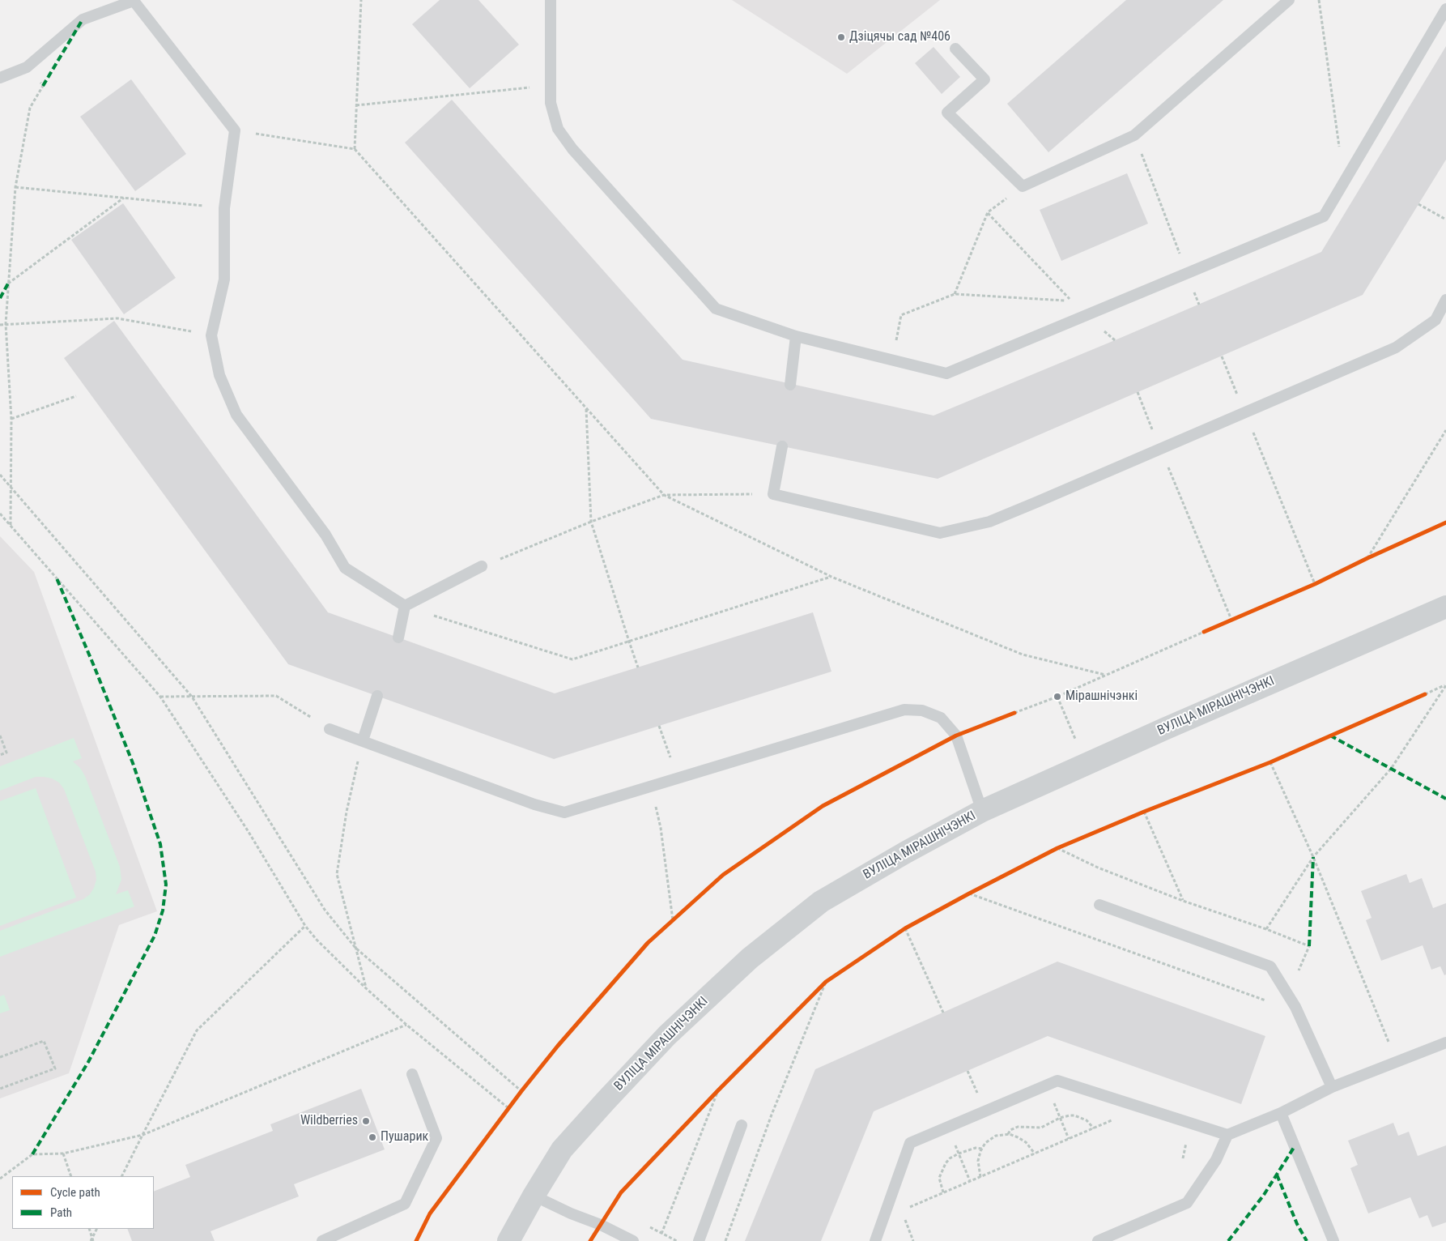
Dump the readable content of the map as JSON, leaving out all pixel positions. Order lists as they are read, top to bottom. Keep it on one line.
{"streets":{"main road":["ВУЛІЦА МІРАШНІЧЭНКІ"]},"places":["Дзіцячы сад №406","Мірашнічэнкі","Wildberries","Пушарик"],"legend":["Cycle path","Path"]}
